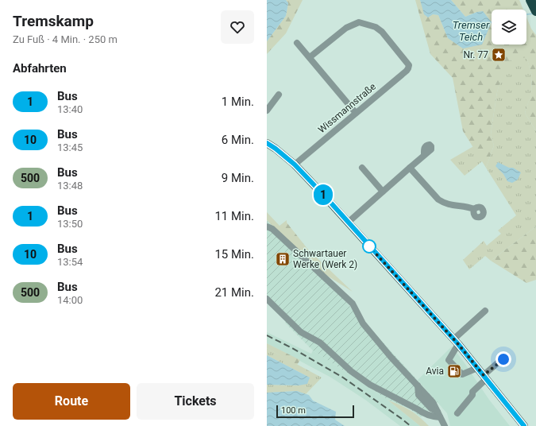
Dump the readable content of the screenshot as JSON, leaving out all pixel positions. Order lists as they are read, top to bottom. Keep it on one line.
{"streets":{"street":["Wissmannstraße"]},"water":["Tremser Teich"],"places":{"place":["Nr. 77"],"building":["Schwartauer Werke (Werk 2)"],"fuel station":["Avia"]},"lines":["bus line 1"],"scale_bar":"100 m","page":{"heading":[["Tremskamp","Zu Fuß · 4 Min. · 250 m"],"Abfahrten"],"on_map":"1","list":[{"mark":"1","name":"Bus","note":"13:40","value":"1 Min."},{"mark":"10","name":"Bus","note":"13:45","value":"6 Min."},{"mark":"500","name":"Bus","note":"13:48","value":"9 Min."},{"mark":"1","name":"Bus","note":"13:50","value":"11 Min."},{"mark":"10","name":"Bus","note":"13:54","value":"15 Min."},{"mark":"500","name":"Bus","note":"14:00","value":"21 Min."}],"buttons":["Route","Tickets"],"scale":"100 m"}}
